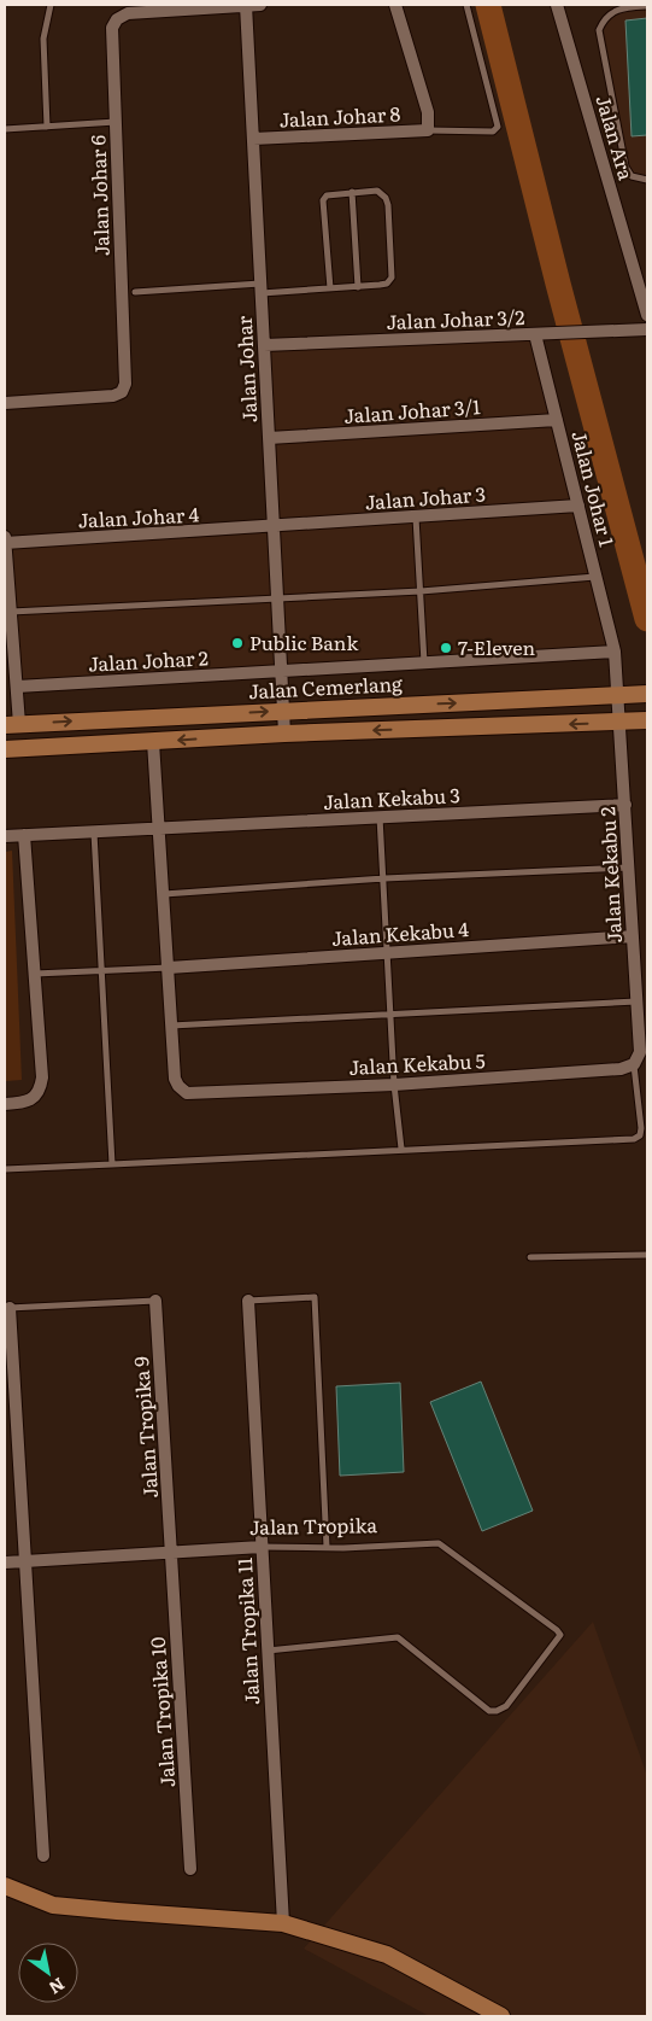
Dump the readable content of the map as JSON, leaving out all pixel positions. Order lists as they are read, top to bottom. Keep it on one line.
{"streets":{"main road":["Jalan Cemerlang"],"street":["Jalan Johar 8","Jalan Ara","Jalan Johar 6","Jalan Johar 3/2","Jalan Johar","Jalan Johar 3/1","Jalan Johar 1","Jalan Johar 3","Jalan Johar 4","Jalan Johar 2","Jalan Kekabu 3","Jalan Kekabu 2","Jalan Kekabu 4","Jalan Kekabu 5","Jalan Tropika 9","Jalan Tropika","Jalan Tropika 11","Jalan Tropika 10"]},"crossings":[["Jalan Johar 8","Jalan Johar"],["Jalan Johar 6","Jalan Johar"],["Jalan Johar 3/2","Jalan Johar"],["Jalan Johar 3/2","Jalan Johar 1"],["Jalan Johar","Jalan Johar 3/1"],["Jalan Johar","Jalan Johar 3"],["Jalan Johar","Jalan Johar 4"],["Jalan Johar","Jalan Johar 2"],["Jalan Johar","Jalan Cemerlang"],["Jalan Johar 3/1","Jalan Johar 1"],["Jalan Johar 1","Jalan Johar 3"],["Jalan Johar 1","Jalan Cemerlang"],["Jalan Johar 1","Jalan Kekabu 2"],["Jalan Johar 3","Jalan Johar 4"],["Jalan Cemerlang","Jalan Kekabu 2"],["Jalan Kekabu 3","Jalan Kekabu 2"],["Jalan Kekabu 2","Jalan Kekabu 4"],["Jalan Kekabu 2","Jalan Kekabu 5"],["Jalan Tropika 9","Jalan Tropika"],["Jalan Tropika 9","Jalan Tropika 10"],["Jalan Tropika","Jalan Tropika 11"],["Jalan Tropika","Jalan Tropika 10"]],"places":["Public Bank","7-Eleven"],"north":"bottom right"}
